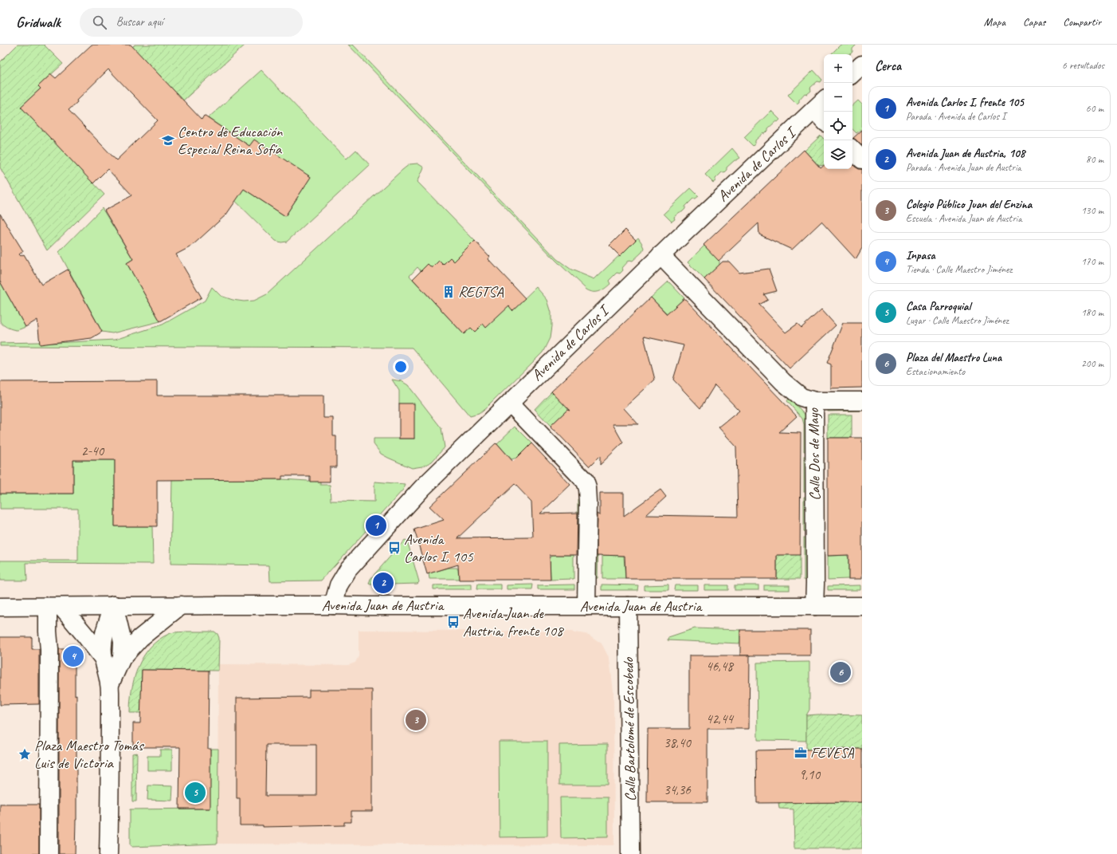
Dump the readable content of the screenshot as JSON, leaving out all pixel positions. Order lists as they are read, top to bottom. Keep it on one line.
{"streets":{"street":["Avenida de Carlos I","Calle Dos de Mayo","Avenida Juan de Austria","Calle Bartolomé de Escobedo"]},"crossings":[["Avenida de Carlos I","Calle Dos de Mayo"],["Avenida de Carlos I","Avenida Juan de Austria"],["Calle Dos de Mayo","Avenida Juan de Austria"],["Avenida Juan de Austria","Calle Bartolomé de Escobedo"]],"places":{"school or university":["Centro de Educación Especial Reina Sofía"],"building":["REGTSA"],"bus stop":["Avenida Carlos I, 105","Avenida Juan de Austria, frente 108"],"office":["FEVESA"],"place":["Plaza Maestro Tomás Luis de Victoria"]},"house_numbers":["2-40","46,48","42,44","38,40","9,10","34,36"],"page":{"header":"Gridwalk","search":"Buscar aquí","nav":["Mapa","Capas","Compartir"],"heading":["Cerca","6 resultados"],"map_buttons":["+","−"],"list":[{"mark":"1","name":"Avenida Carlos I, frente 105","note":"Parada · Avenida de Carlos I","value":"60 m"},{"mark":"2","name":"Avenida Juan de Austria, 108","note":"Parada · Avenida Juan de Austria","value":"80 m"},{"mark":"3","name":"Colegio Público Juan del Enzina","note":"Escuela · Avenida Juan de Austria","value":"130 m"},{"mark":"4","name":"Inpasa","note":"Tienda · Calle Maestro Jiménez","value":"170 m"},{"mark":"5","name":"Casa Parroquial","note":"Lugar · Calle Maestro Jiménez","value":"180 m"},{"mark":"6","name":"Plaza del Maestro Luna","note":"Estacionamiento","value":"200 m"}],"pins":["1","2","4","6","3","5"]}}
